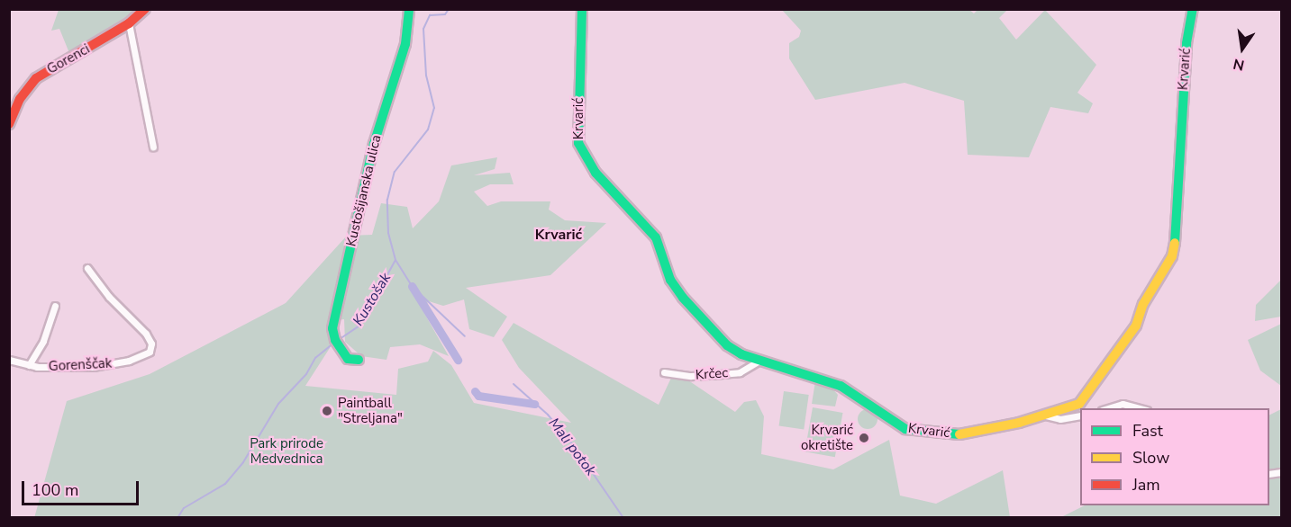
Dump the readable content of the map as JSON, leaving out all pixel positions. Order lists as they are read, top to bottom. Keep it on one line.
{"streets":{"street":["Gorenci","Krvarić","Kustošijanska ulica","Gorenščak","Krčec"]},"crossings":[["Krvarić","Krčec"]],"districts":["Krvarić"],"water":["Kustošak","Mali potok"],"parks":["Park prirode Medvednica"],"places":["Paintball \"Streljana\"","Krvarić okretište"],"legend":["Fast","Slow","Jam"],"scale_bar":"100 m","north":"bottom"}
